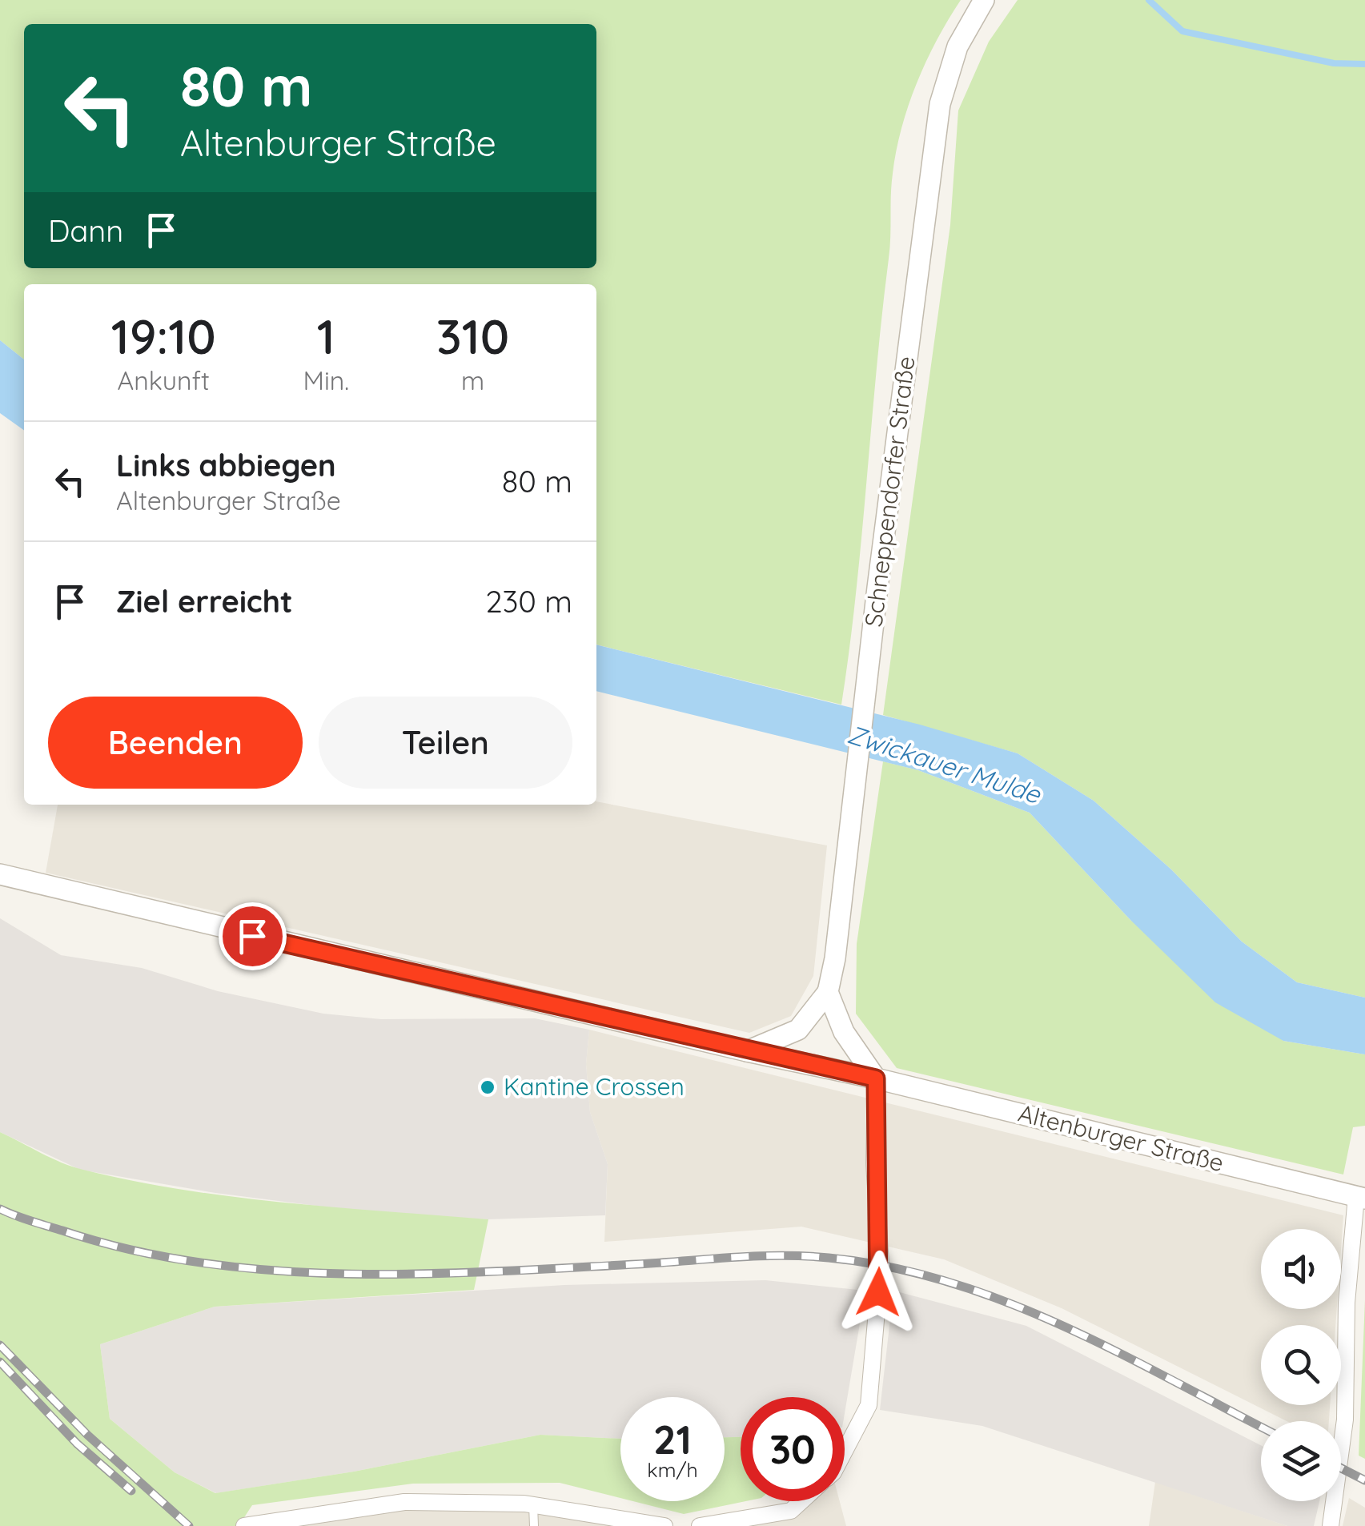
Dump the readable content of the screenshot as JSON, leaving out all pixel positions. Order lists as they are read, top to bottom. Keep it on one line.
{"streets":{"street":["Schneppendorfer Straße","Altenburger Straße"]},"crossings":[["Schneppendorfer Straße","Altenburger Straße"]],"water":["Zwickauer Mulde"],"places":["Kantine Crossen"],"page":{"turn":["80 m","Altenburger Straße"],"then":"Dann","eta":["19:10","Ankunft","1","Min.","310","m"],"list":[{"name":"Links abbiegen","note":"Altenburger Straße","value":"80 m"},{"name":"Ziel erreicht","value":"230 m"}],"buttons":["Beenden","Teilen"],"speed":"21 km/h","limit":"30"}}
